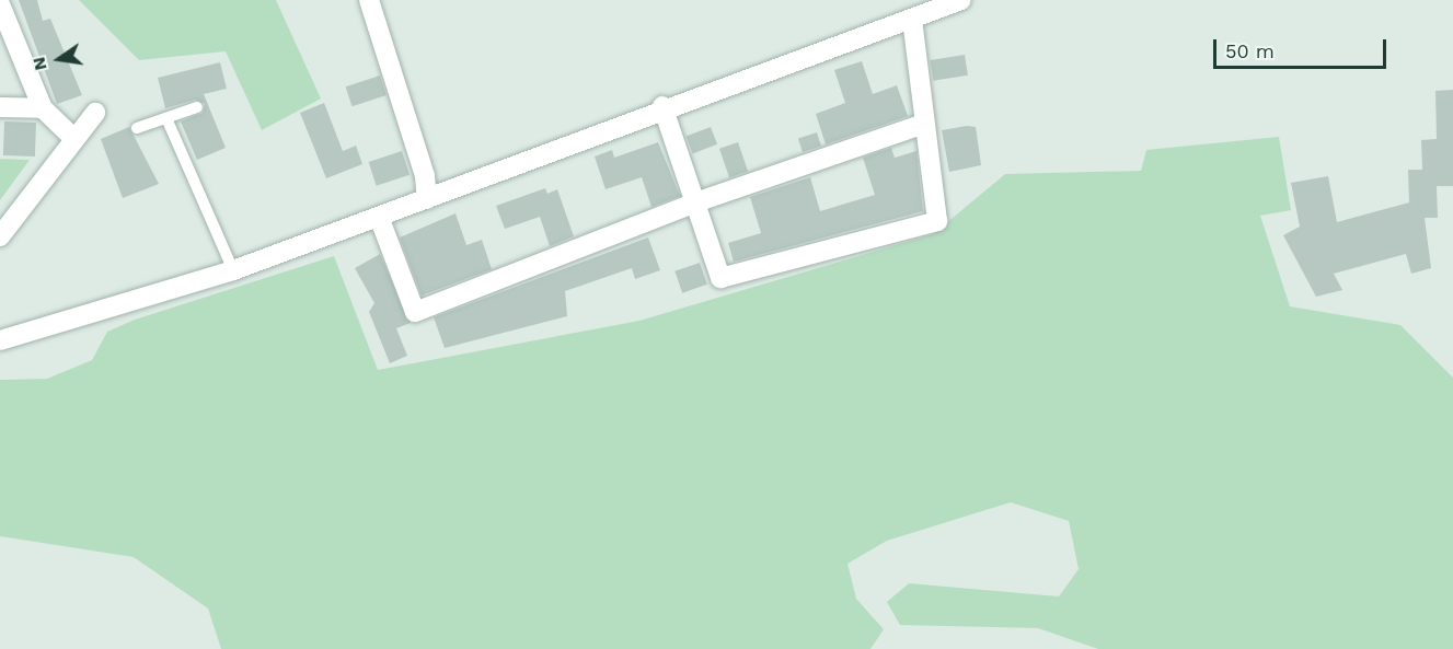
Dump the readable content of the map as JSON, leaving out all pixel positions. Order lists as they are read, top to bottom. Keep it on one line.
{"scale_bar":"50 m","north":"left"}
